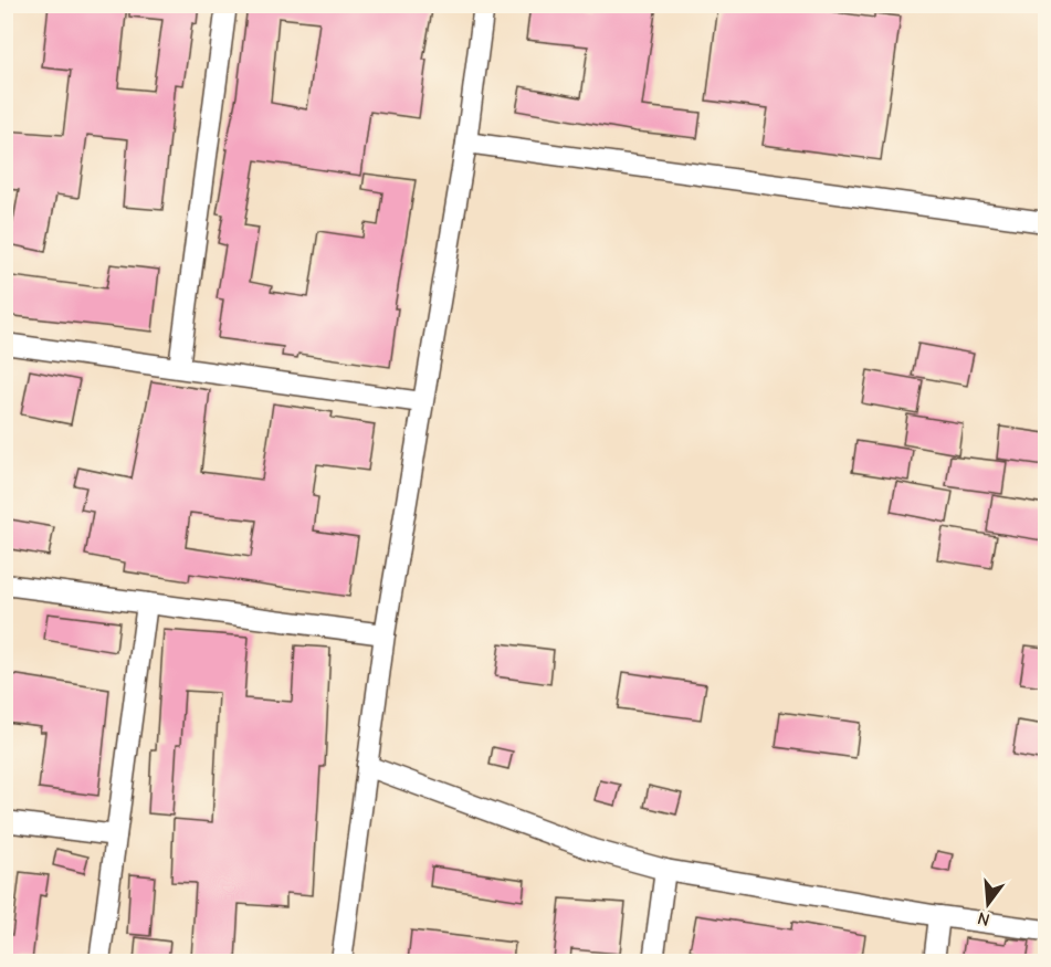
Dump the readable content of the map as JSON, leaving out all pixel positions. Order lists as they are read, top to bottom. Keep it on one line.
{"north":"bottom"}
